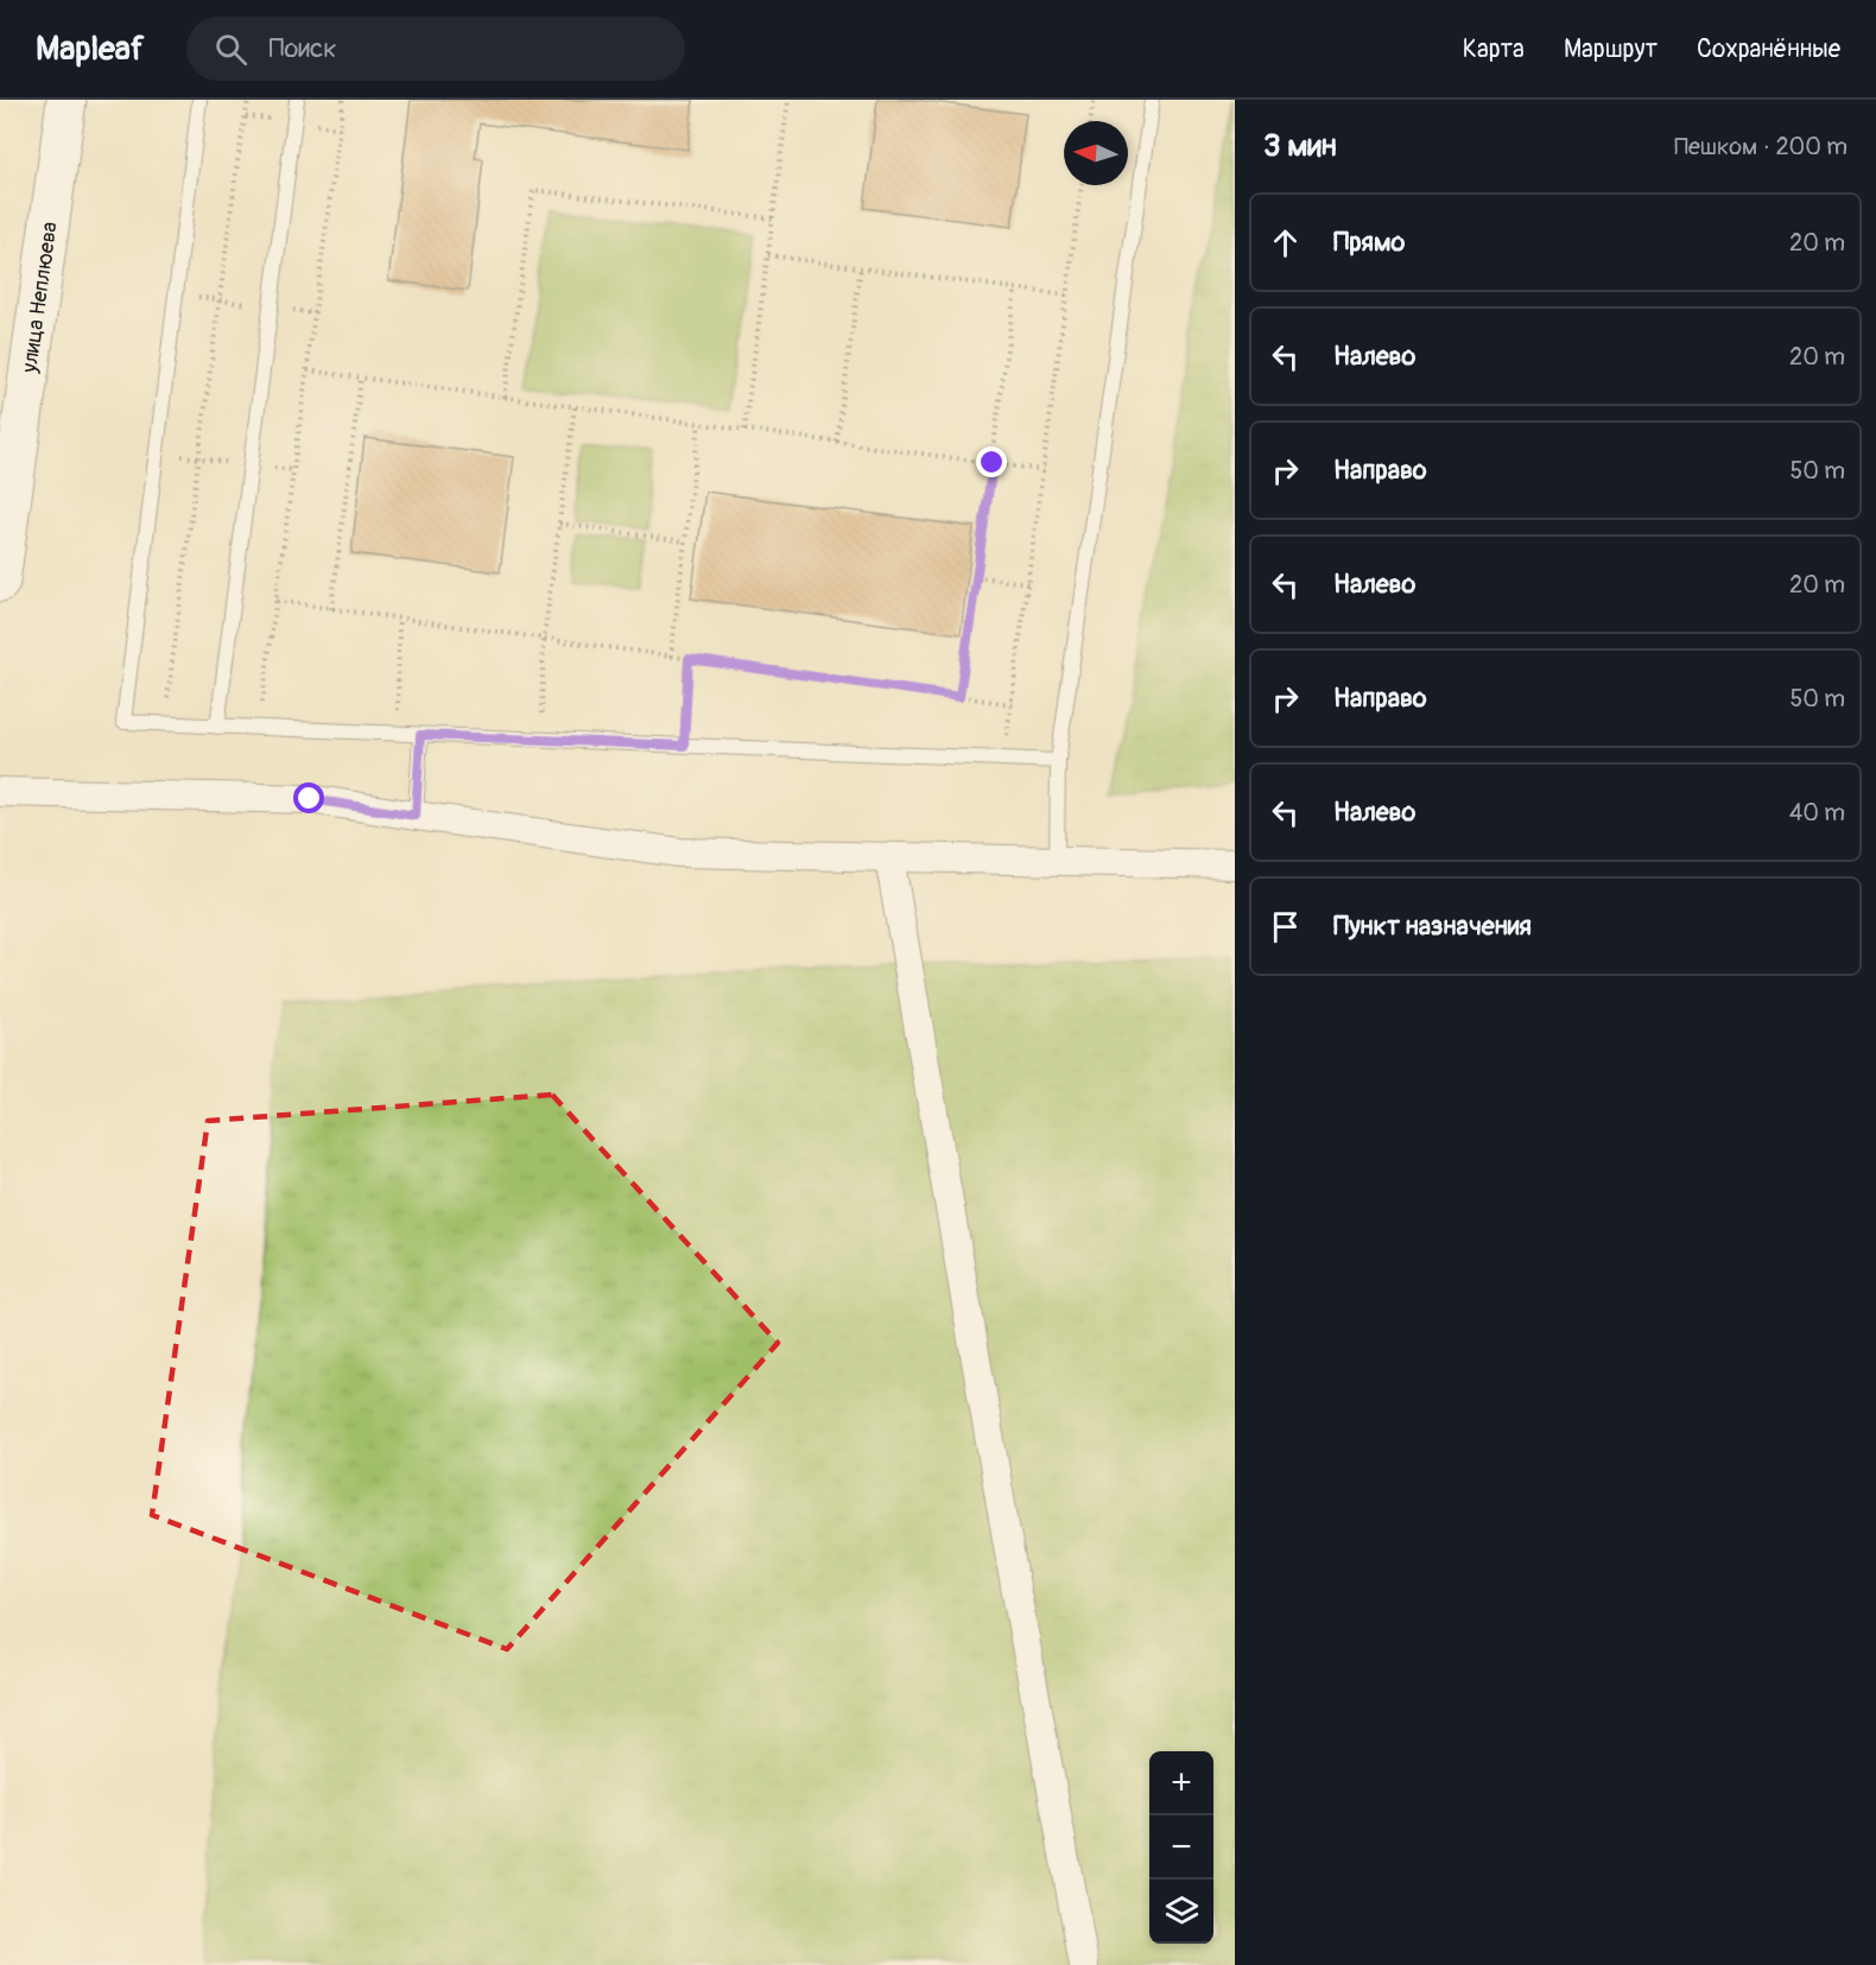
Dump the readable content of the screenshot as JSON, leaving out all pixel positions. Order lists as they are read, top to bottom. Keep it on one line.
{"streets":{"main road":["улица Неплюева"]},"north":"left","page":{"header":"Mapleaf","search":"Поиск","nav":["Карта","Маршрут","Сохранённые"],"heading":["3 мин","Пешком · 200 m"],"list":[["Прямо","20 m"],["Налево","20 m"],["Направо","50 m"],["Налево","20 m"],["Направо","50 m"],["Налево","40 m"],"Пункт назначения"],"map_buttons":["+","−"]}}
